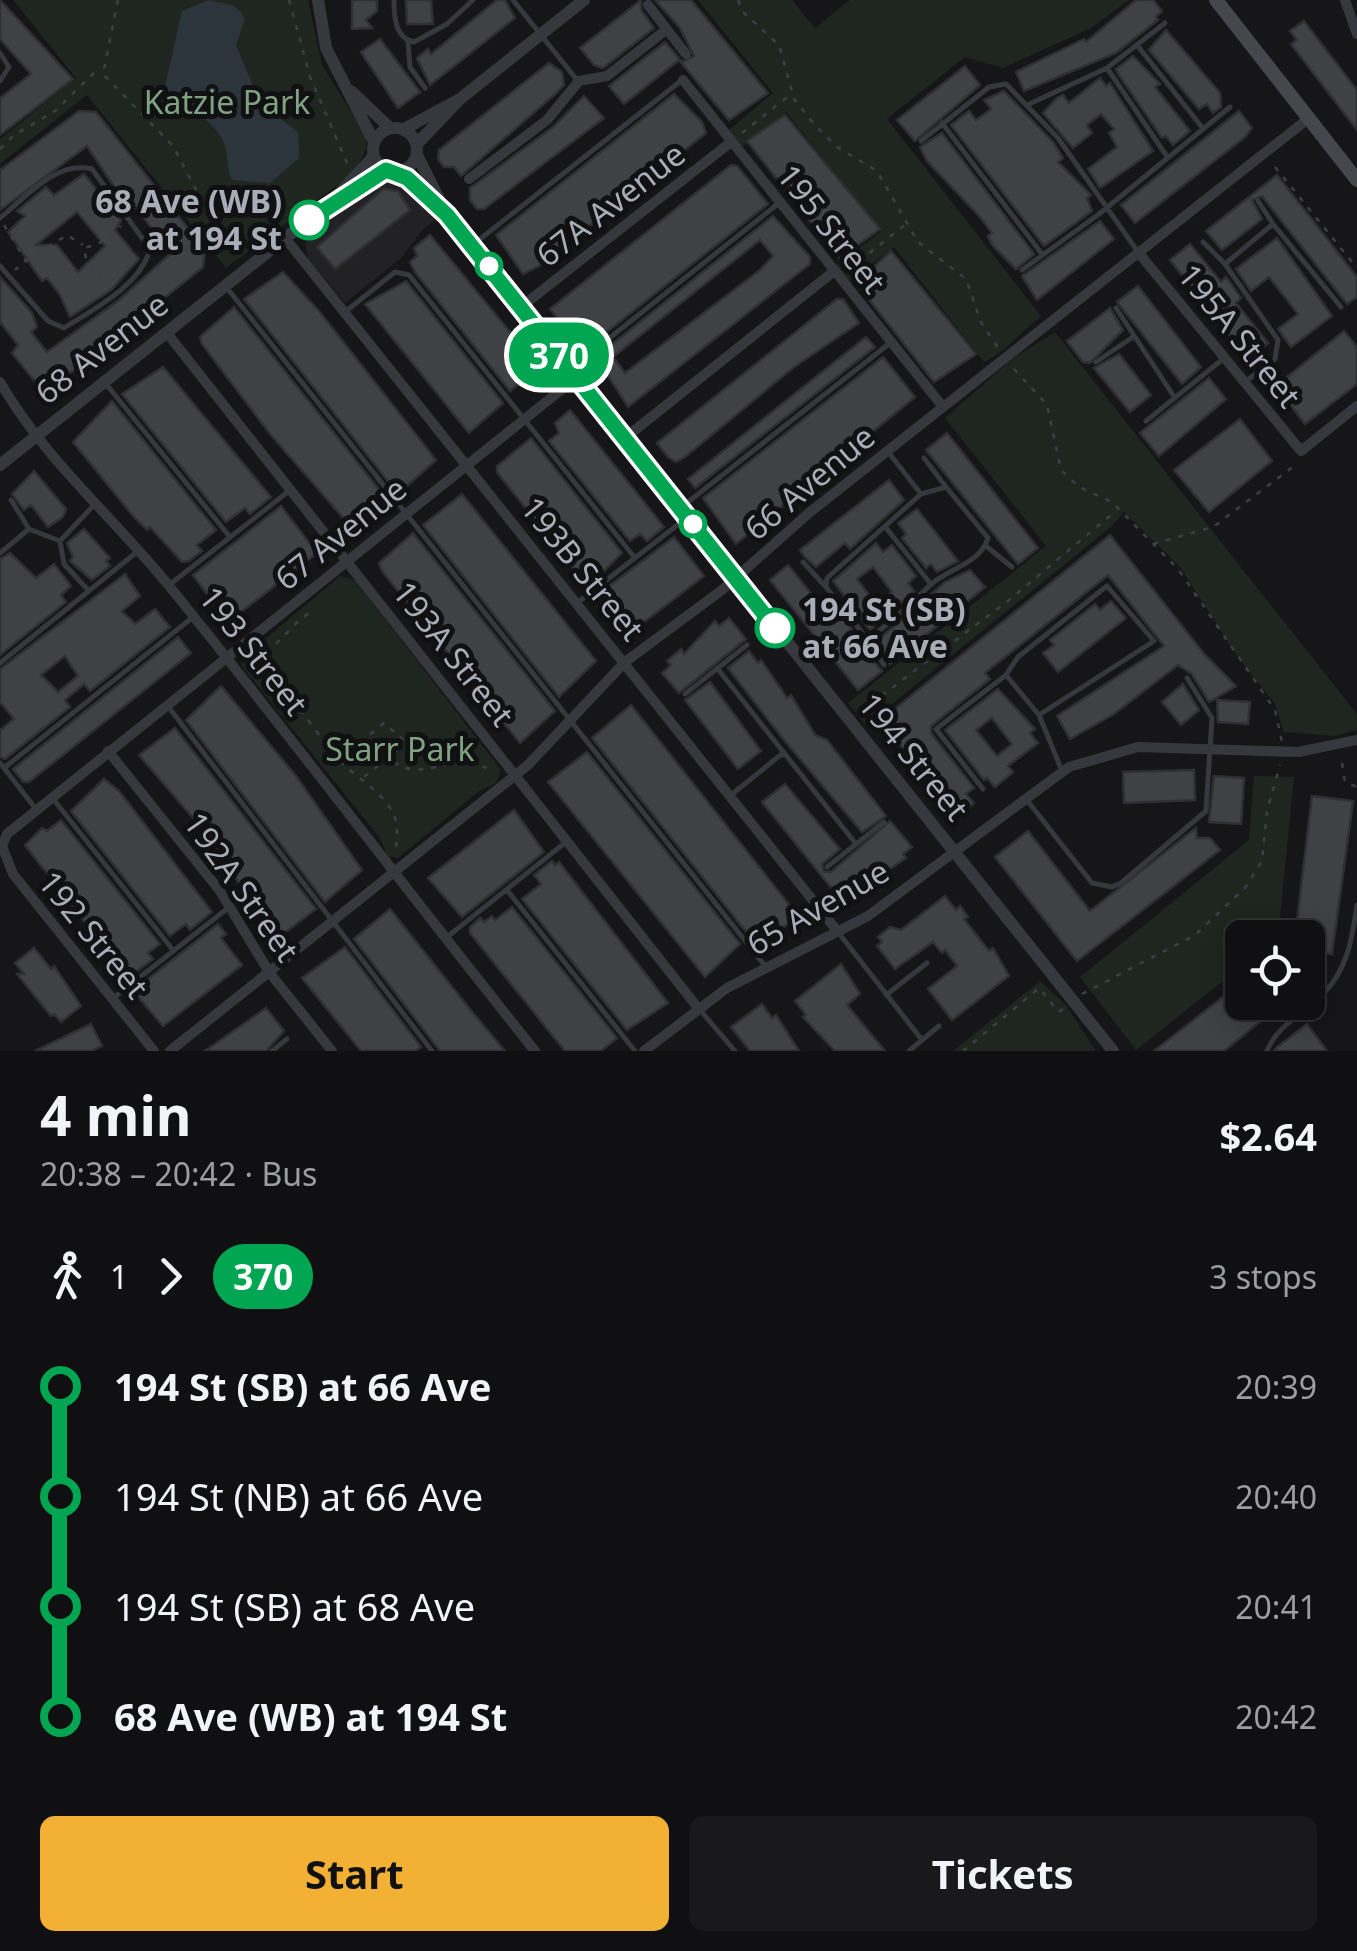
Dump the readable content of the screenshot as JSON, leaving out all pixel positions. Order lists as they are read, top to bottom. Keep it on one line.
{"streets":{"street":["67A Avenue","195 Street","195A Street","68 Avenue","66 Avenue","67 Avenue","193B Street","193 Street","193A Street","194 Street","192A Street","65 Avenue","192 Street"]},"crossings":[["67A Avenue","195 Street"],["67A Avenue","194 Street"],["195 Street","66 Avenue"],["195A Street","66 Avenue"],["68 Avenue","193B Street"],["68 Avenue","193 Street"],["68 Avenue","193A Street"],["68 Avenue","194 Street"],["66 Avenue","193B Street"],["66 Avenue","193 Street"],["66 Avenue","193A Street"],["66 Avenue","194 Street"],["66 Avenue","192A Street"],["67 Avenue","193B Street"],["67 Avenue","193 Street"],["67 Avenue","193A Street"],["67 Avenue","194 Street"],["67 Avenue","192A Street"],["67 Avenue","192 Street"],["193B Street","65 Avenue"],["193A Street","65 Avenue"],["194 Street","65 Avenue"]],"parks":["Katzie Park","Starr Park"],"places":["68 Ave (WB) at 194 St","194 St (SB) at 66 Ave"],"lines":["bus line 370"],"page":{"on_map":"370","heading":["4 min","20:38 – 20:42 · Bus","$2.64"],"legs":["1","370","3 stops"],"list":[{"name":"194 St (SB) at 66 Ave","value":"20:39"},{"name":"194 St (NB) at 66 Ave","value":"20:40"},{"name":"194 St (SB) at 68 Ave","value":"20:41"},{"name":"68 Ave (WB) at 194 St","value":"20:42"}],"buttons":["Start","Tickets"]}}
